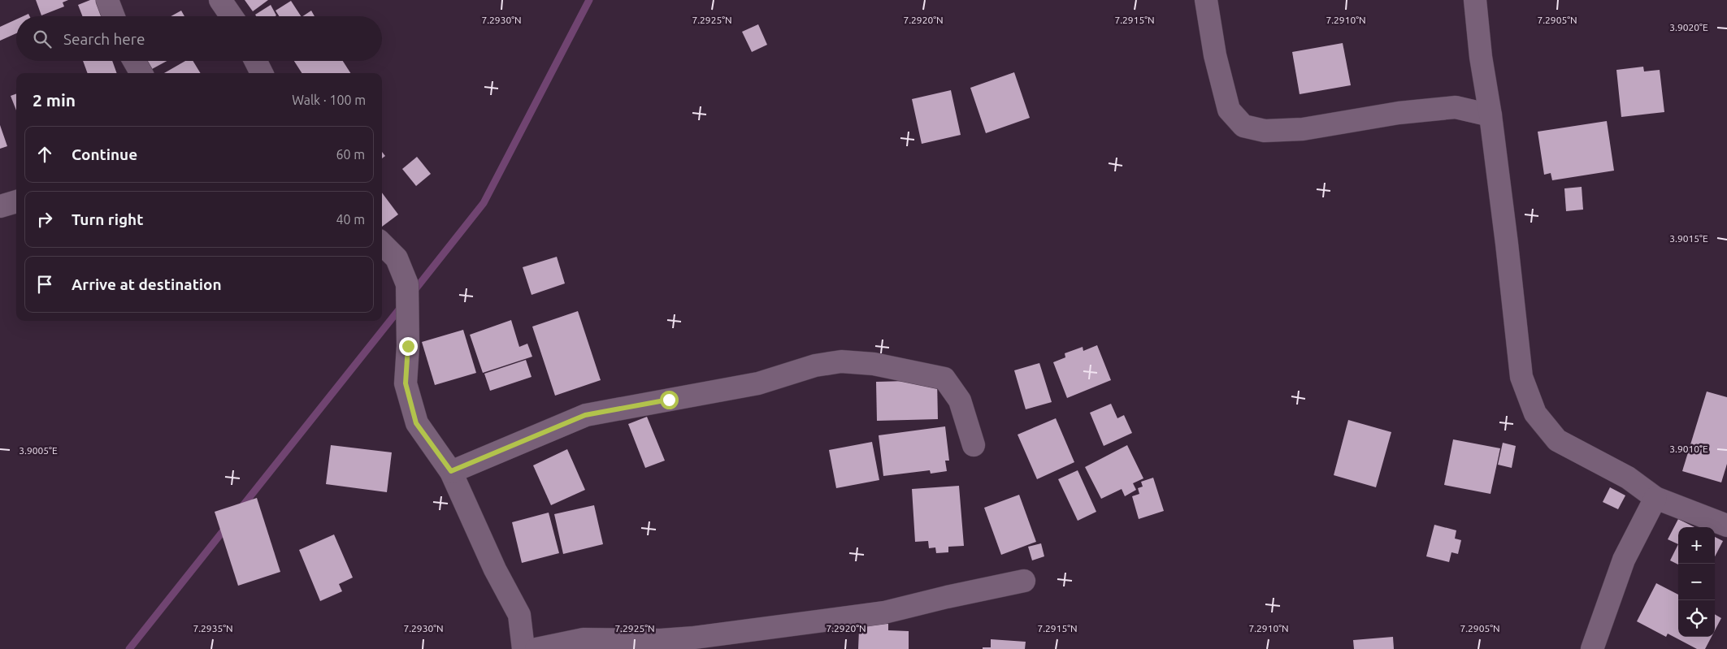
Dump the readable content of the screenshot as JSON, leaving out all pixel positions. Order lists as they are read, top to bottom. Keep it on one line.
{"page":{"search":"Search here","heading":["2 min","Walk · 100 m"],"list":[["Continue","60 m"],["Turn right","40 m"],"Arrive at destination"],"map_buttons":["+","−"]},"coordinates":["7.2930°N","7.2925°N","7.2920°N","7.2915°N","7.2910°N","7.2905°N","3.9020°E","3.9015°E","3.9010°E","3.9005°E","7.2935°N"]}
